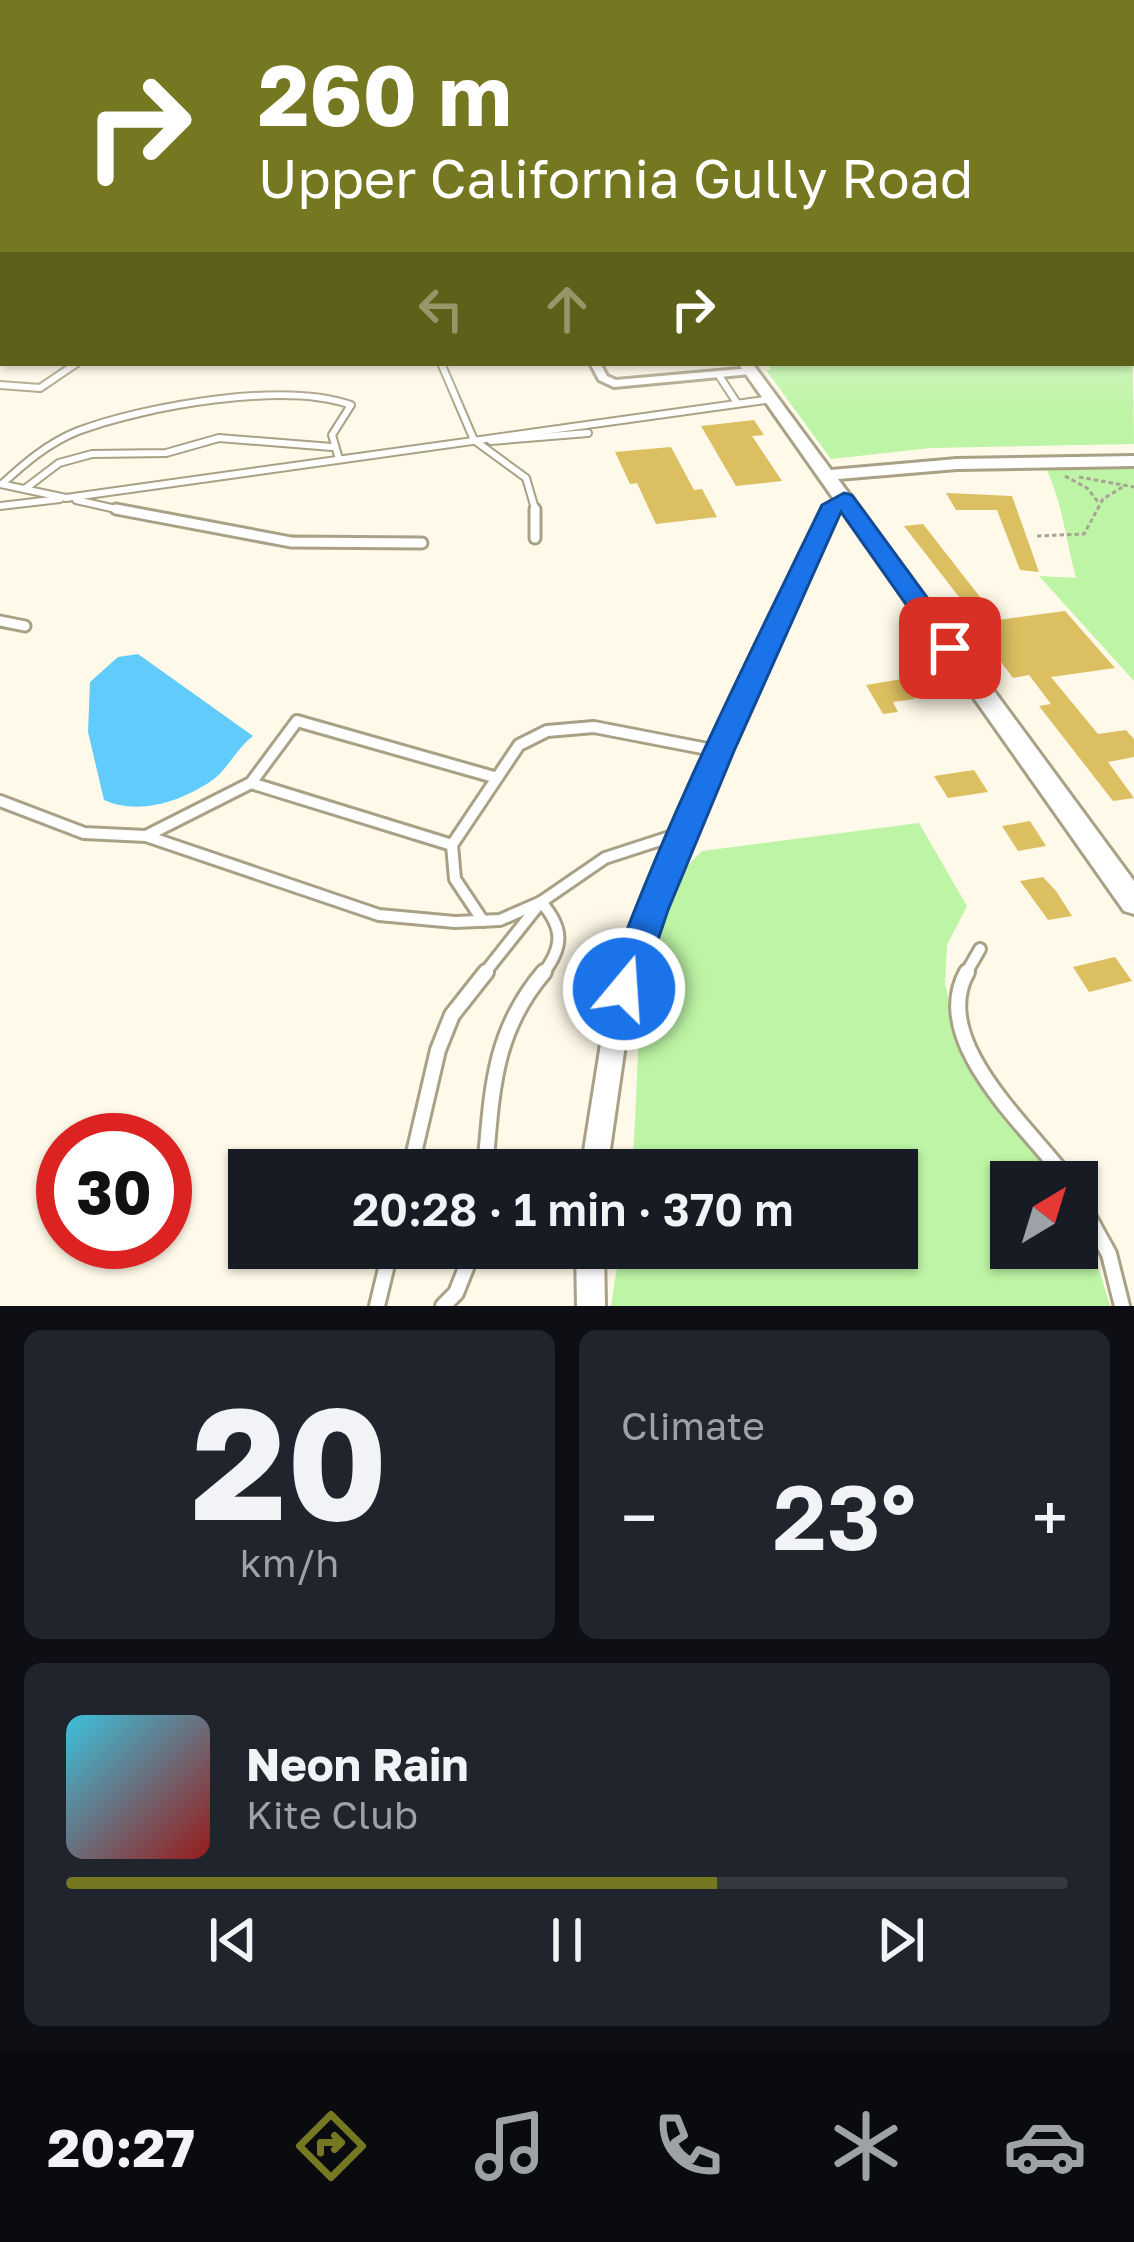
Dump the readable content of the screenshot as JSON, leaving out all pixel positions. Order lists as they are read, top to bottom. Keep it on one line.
{"north":"top right","page":{"turn":["260 m","Upper California Gully Road"],"limit":"30","trip":"20:28 · 1 min · 370 m","tile":[["20","km/h"],"Climate"],"heat":["−","23°","+"],"song":["Neon Rain","Kite Club"],"tabs":"20:27"}}
